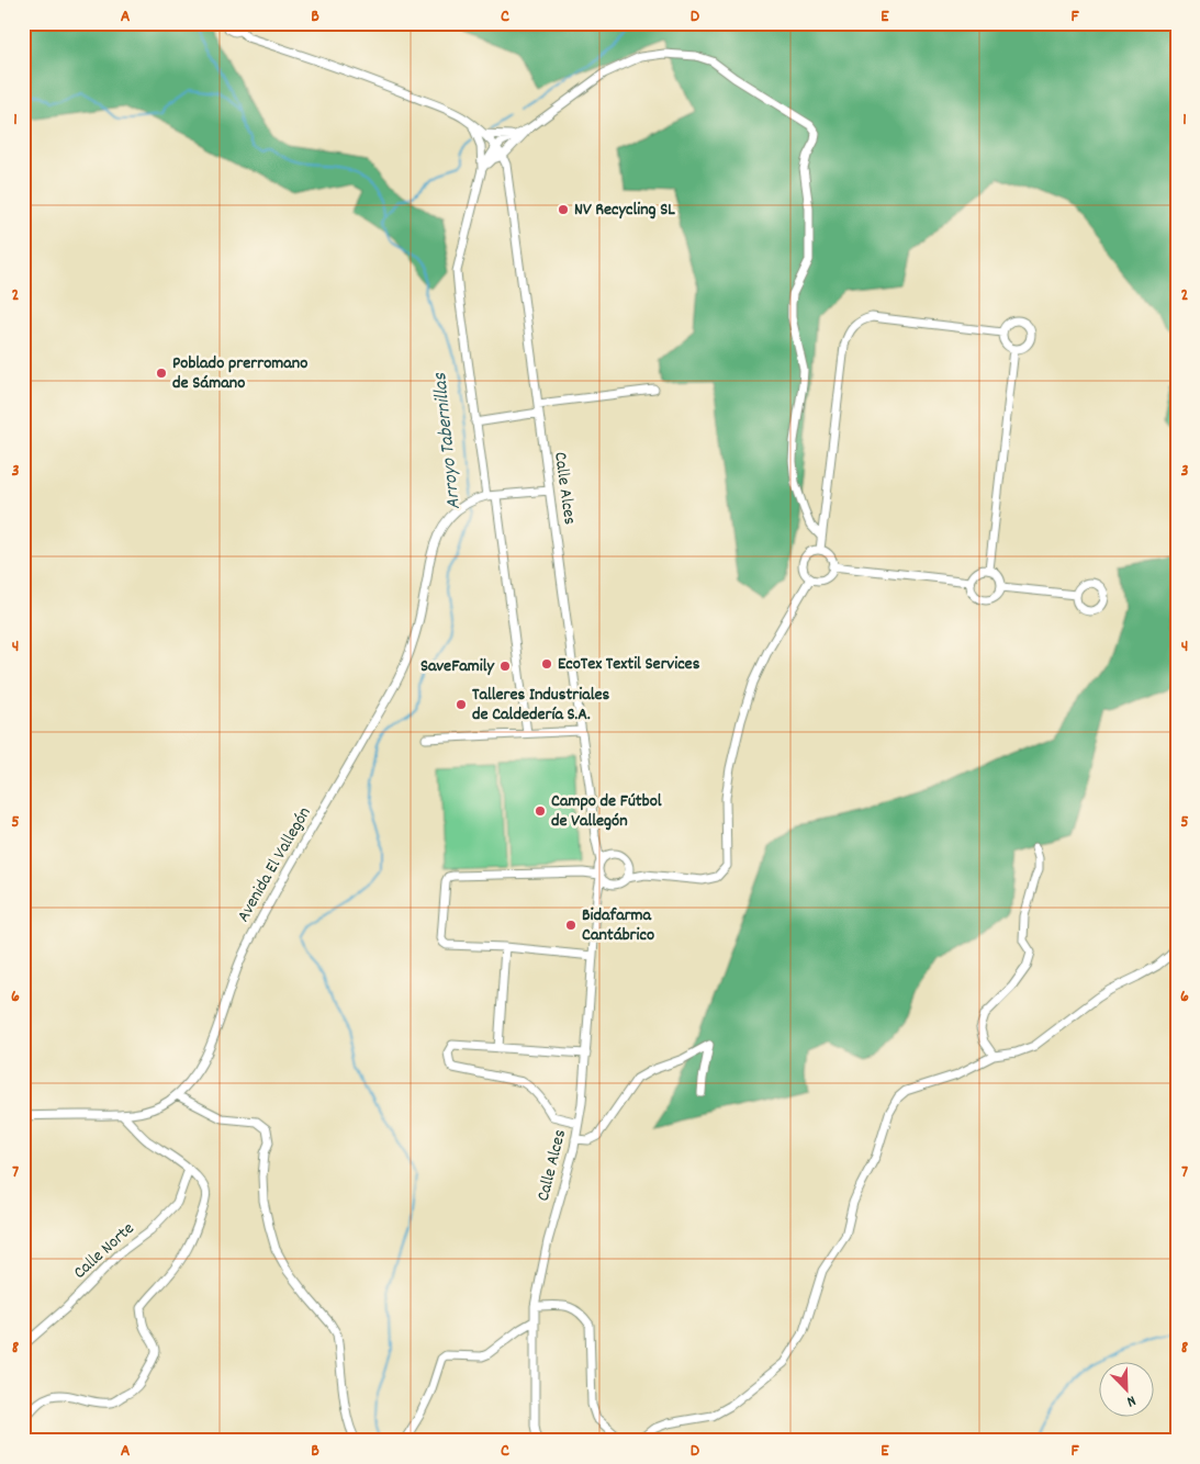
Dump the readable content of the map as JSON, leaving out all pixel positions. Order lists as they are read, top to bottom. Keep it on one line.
{"streets":{"street":["Calle Alces","Avenida El Vallegón","Calle Norte"]},"water":["Arroyo Tabernillas"],"places":["NV Recycling SL","Poblado prerromano de Sámano","EcoTex Textil Services","SaveFamily","Talleres Industriales de Caldedería S.A.","Campo de Fútbol de Vallegón","Bidafarma Cantábrico"],"north":"bottom right","grid":{"columns":["A","B","C","D","E","F"],"rows":["1","2","3","4","5","6","7","8"]}}
